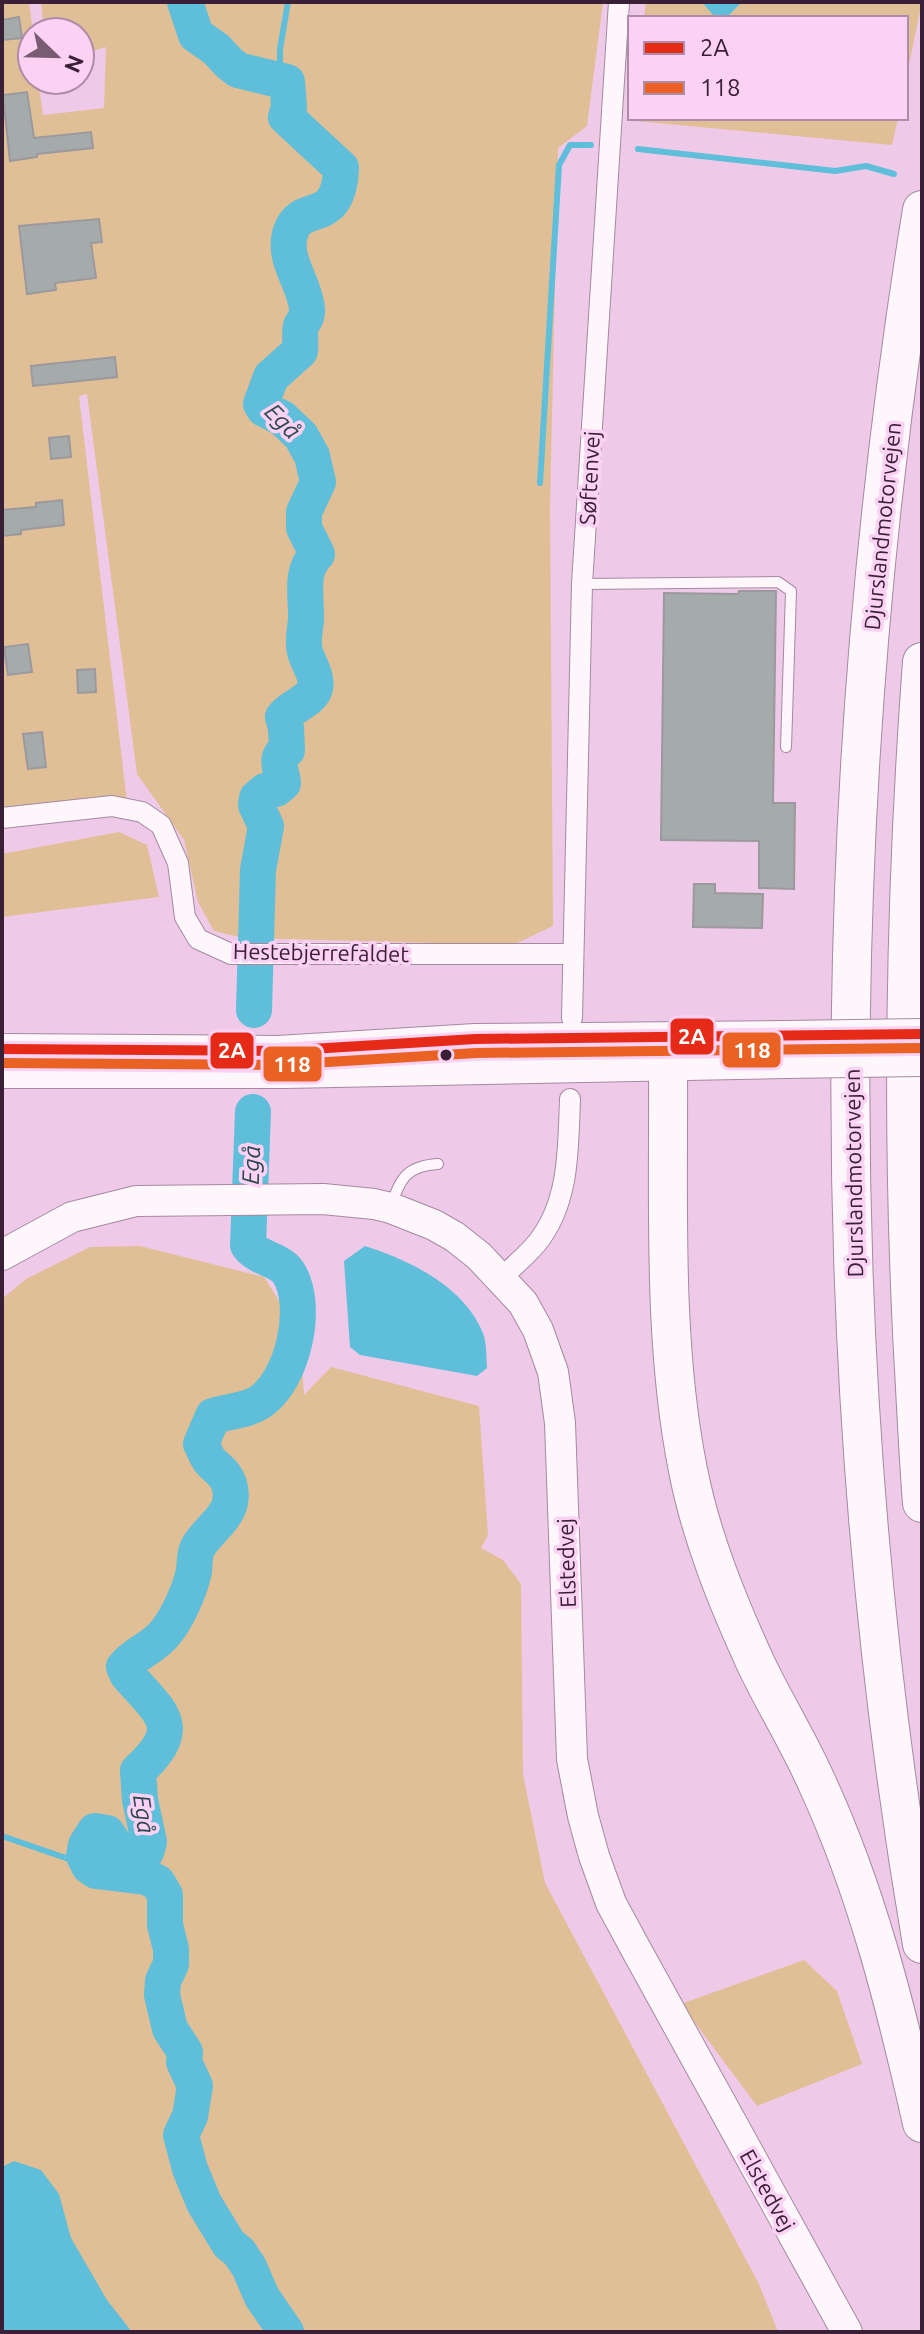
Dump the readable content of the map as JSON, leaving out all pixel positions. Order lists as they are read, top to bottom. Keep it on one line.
{"streets":{"highway":["Djurslandmotorvejen"],"main road":["Elstedvej"],"street":["Søftenvej","Hestebjerrefaldet"]},"crossings":[["Søftenvej","Hestebjerrefaldet"]],"water":["Egå"],"lines":["transit line 2A","transit line 118"],"legend":["2A","118"],"north":"bottom right"}
